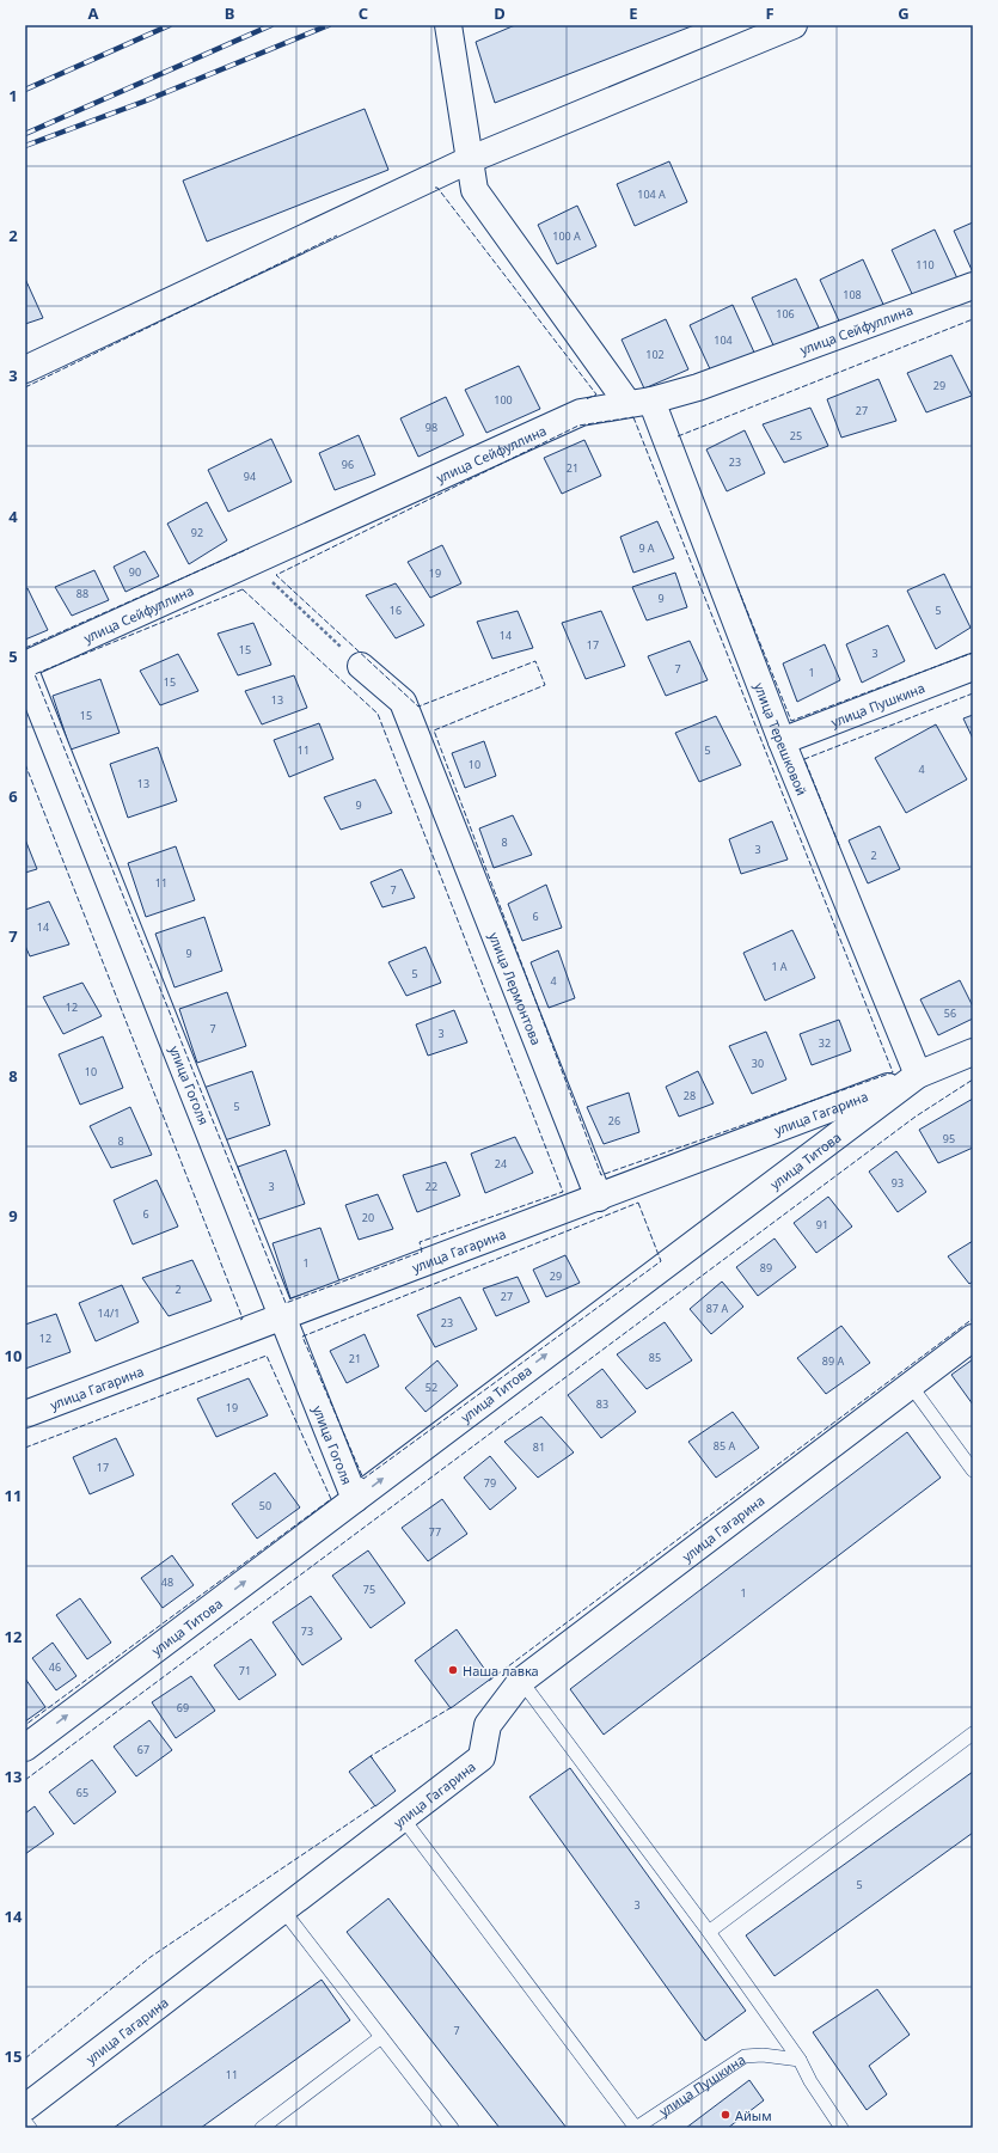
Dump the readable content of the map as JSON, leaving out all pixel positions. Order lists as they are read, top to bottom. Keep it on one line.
{"streets":{"street":["улица Сейфуллина","улица Пушкина","улица Терешковой","улица Лермонтова","улица Гоголя","улица Гагарина","улица Титова"]},"crossings":[["улица Сейфуллина","улица Терешковой"],["улица Пушкина","улица Терешковой"],["улица Терешковой","улица Гагарина"],["улица Терешковой","улица Титова"],["улица Лермонтова","улица Гагарина"],["улица Гоголя","улица Гагарина"],["улица Гоголя","улица Титова"],["улица Гагарина","улица Титова"]],"one_way":["улица Титова"],"places":["Наша лавка","Айым"],"house_numbers":["104 А","100 А","110","108","106","104","102","29","100","27","98","25","23","96","21","94","92","9 А","90","19","88","9","16","5","14","17","15","3","7","1","15","13","15","11","5","10","4","13","9","8","3","2","11","7","6","14","9","1 А","5","4","12","56","7","3","32","30","10","28","5","26","95","8","24","93","3","22","6","20","91","1","89","29","2","27","87 А","14/1","23","12","85","21","89 А","52","83","19","85 А","81","17","79","50","77","48","75","1","73","46","71","69","67","65","5","3","7","11"],"grid":{"columns":["A","B","C","D","E","F","G"],"rows":["1","2","3","4","5","6","7","8","9","10","11","12","13","14","15"]}}
